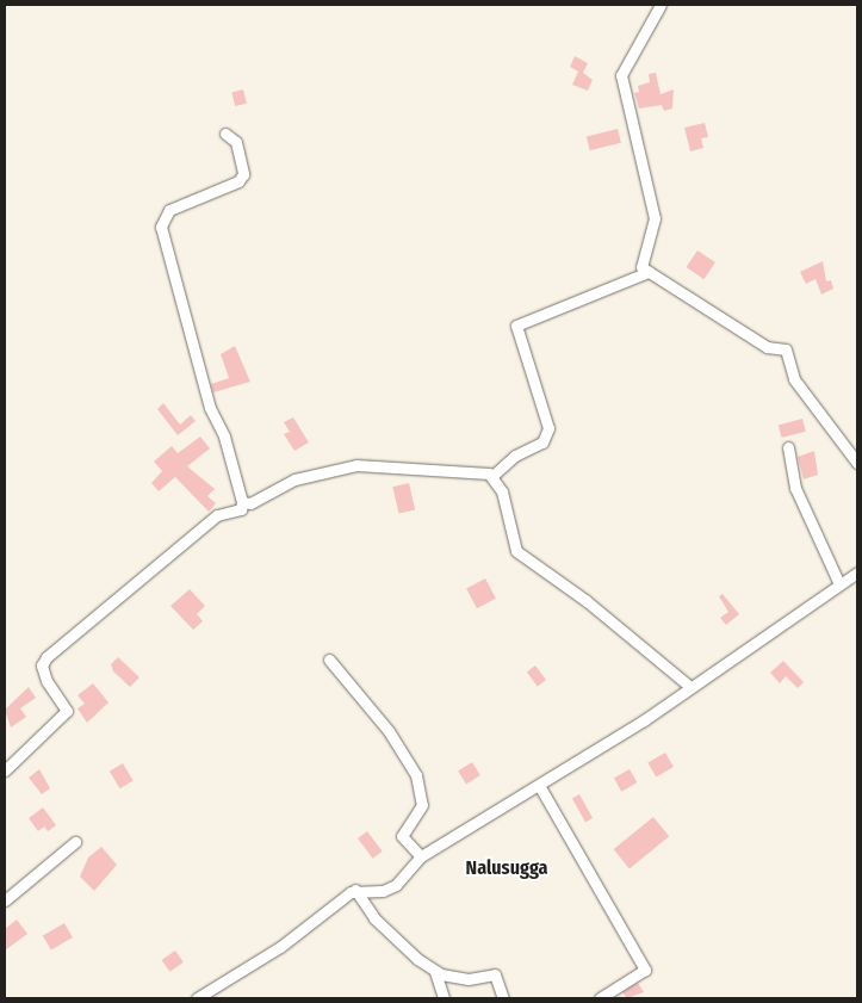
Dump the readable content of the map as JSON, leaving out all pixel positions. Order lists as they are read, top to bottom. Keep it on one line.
{"districts":["Nalusugga"]}
